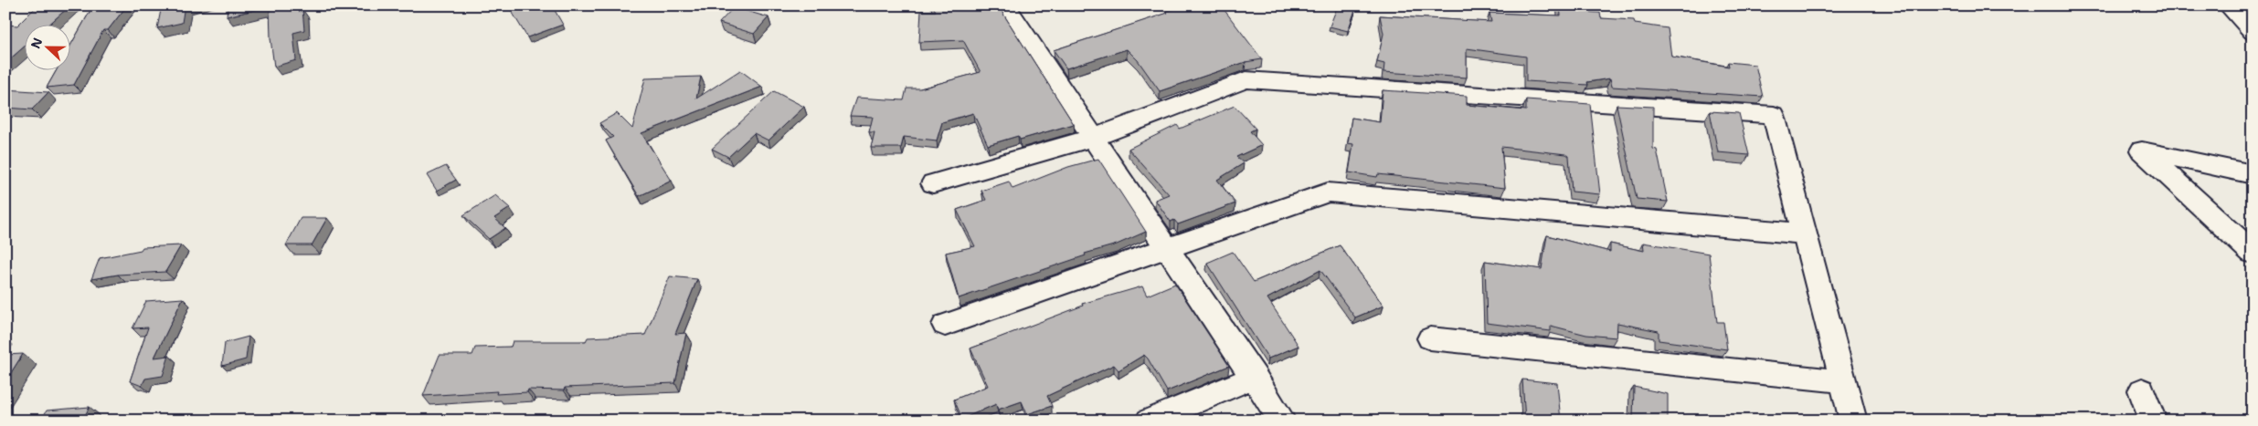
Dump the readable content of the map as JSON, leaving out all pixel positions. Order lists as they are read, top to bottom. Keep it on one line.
{"north":"left"}
